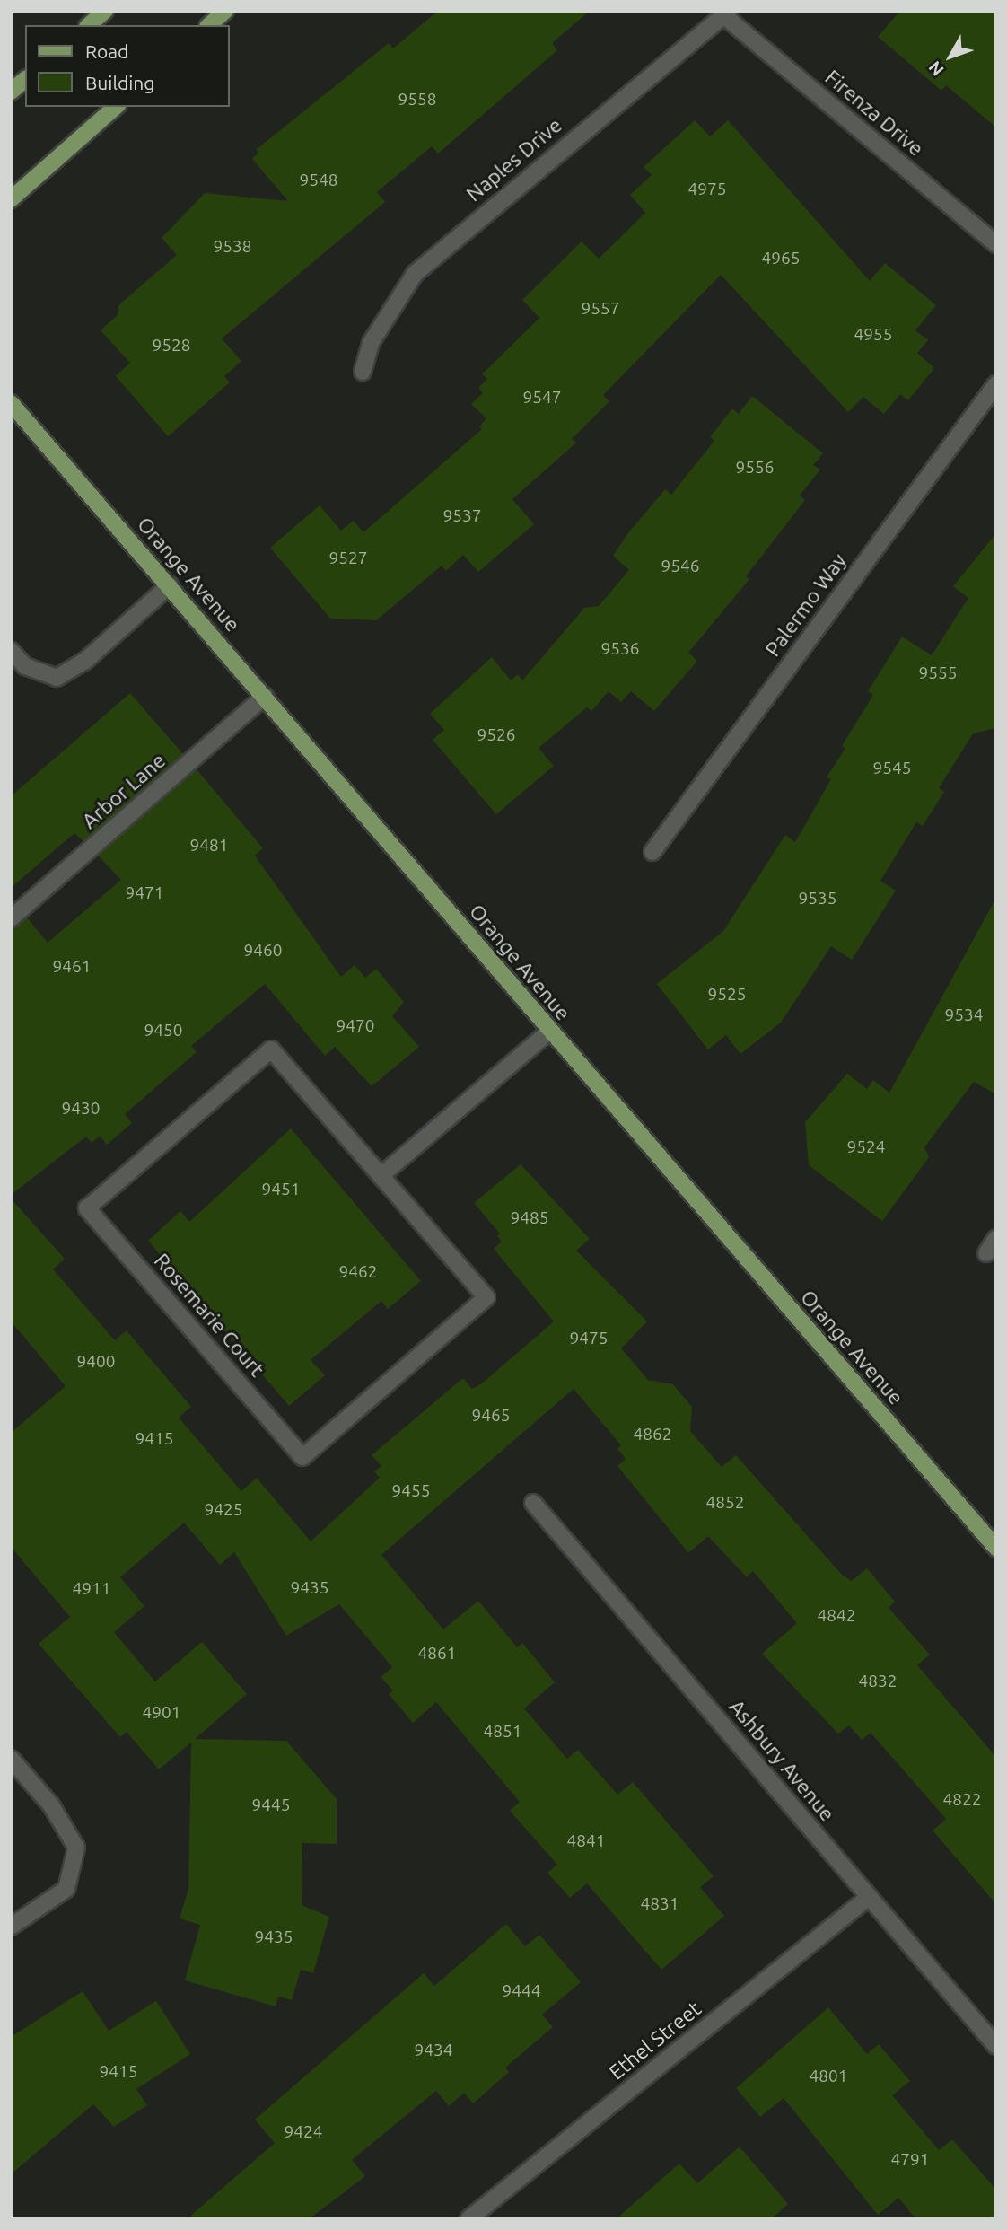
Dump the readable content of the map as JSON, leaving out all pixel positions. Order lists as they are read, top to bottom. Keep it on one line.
{"streets":{"main road":["Orange Avenue"],"street":["Firenza Drive","Naples Drive","Palermo Way","Arbor Lane","Rosemarie Court","Ashbury Avenue","Ethel Street"]},"crossings":[["Firenza Drive","Naples Drive"],["Orange Avenue","Arbor Lane"],["Ashbury Avenue","Ethel Street"]],"house_numbers":["9558","9548","4975","9538","4965","9557","4955","9528","9547","9556","9537","9527","9546","9536","9555","9526","9545","9481","9471","9535","9460","9461","9525","9534","9470","9450","9430","9524","9451","9485","9462","9475","9400","9465","4862","9415","9455","4852","9425","9435","4911","4842","4861","4832","4901","4851","4822","9445","4841","4831","9435","9444","9434","9415","4801","9424","4791"],"legend":["Road","Building"],"north":"bottom left"}
